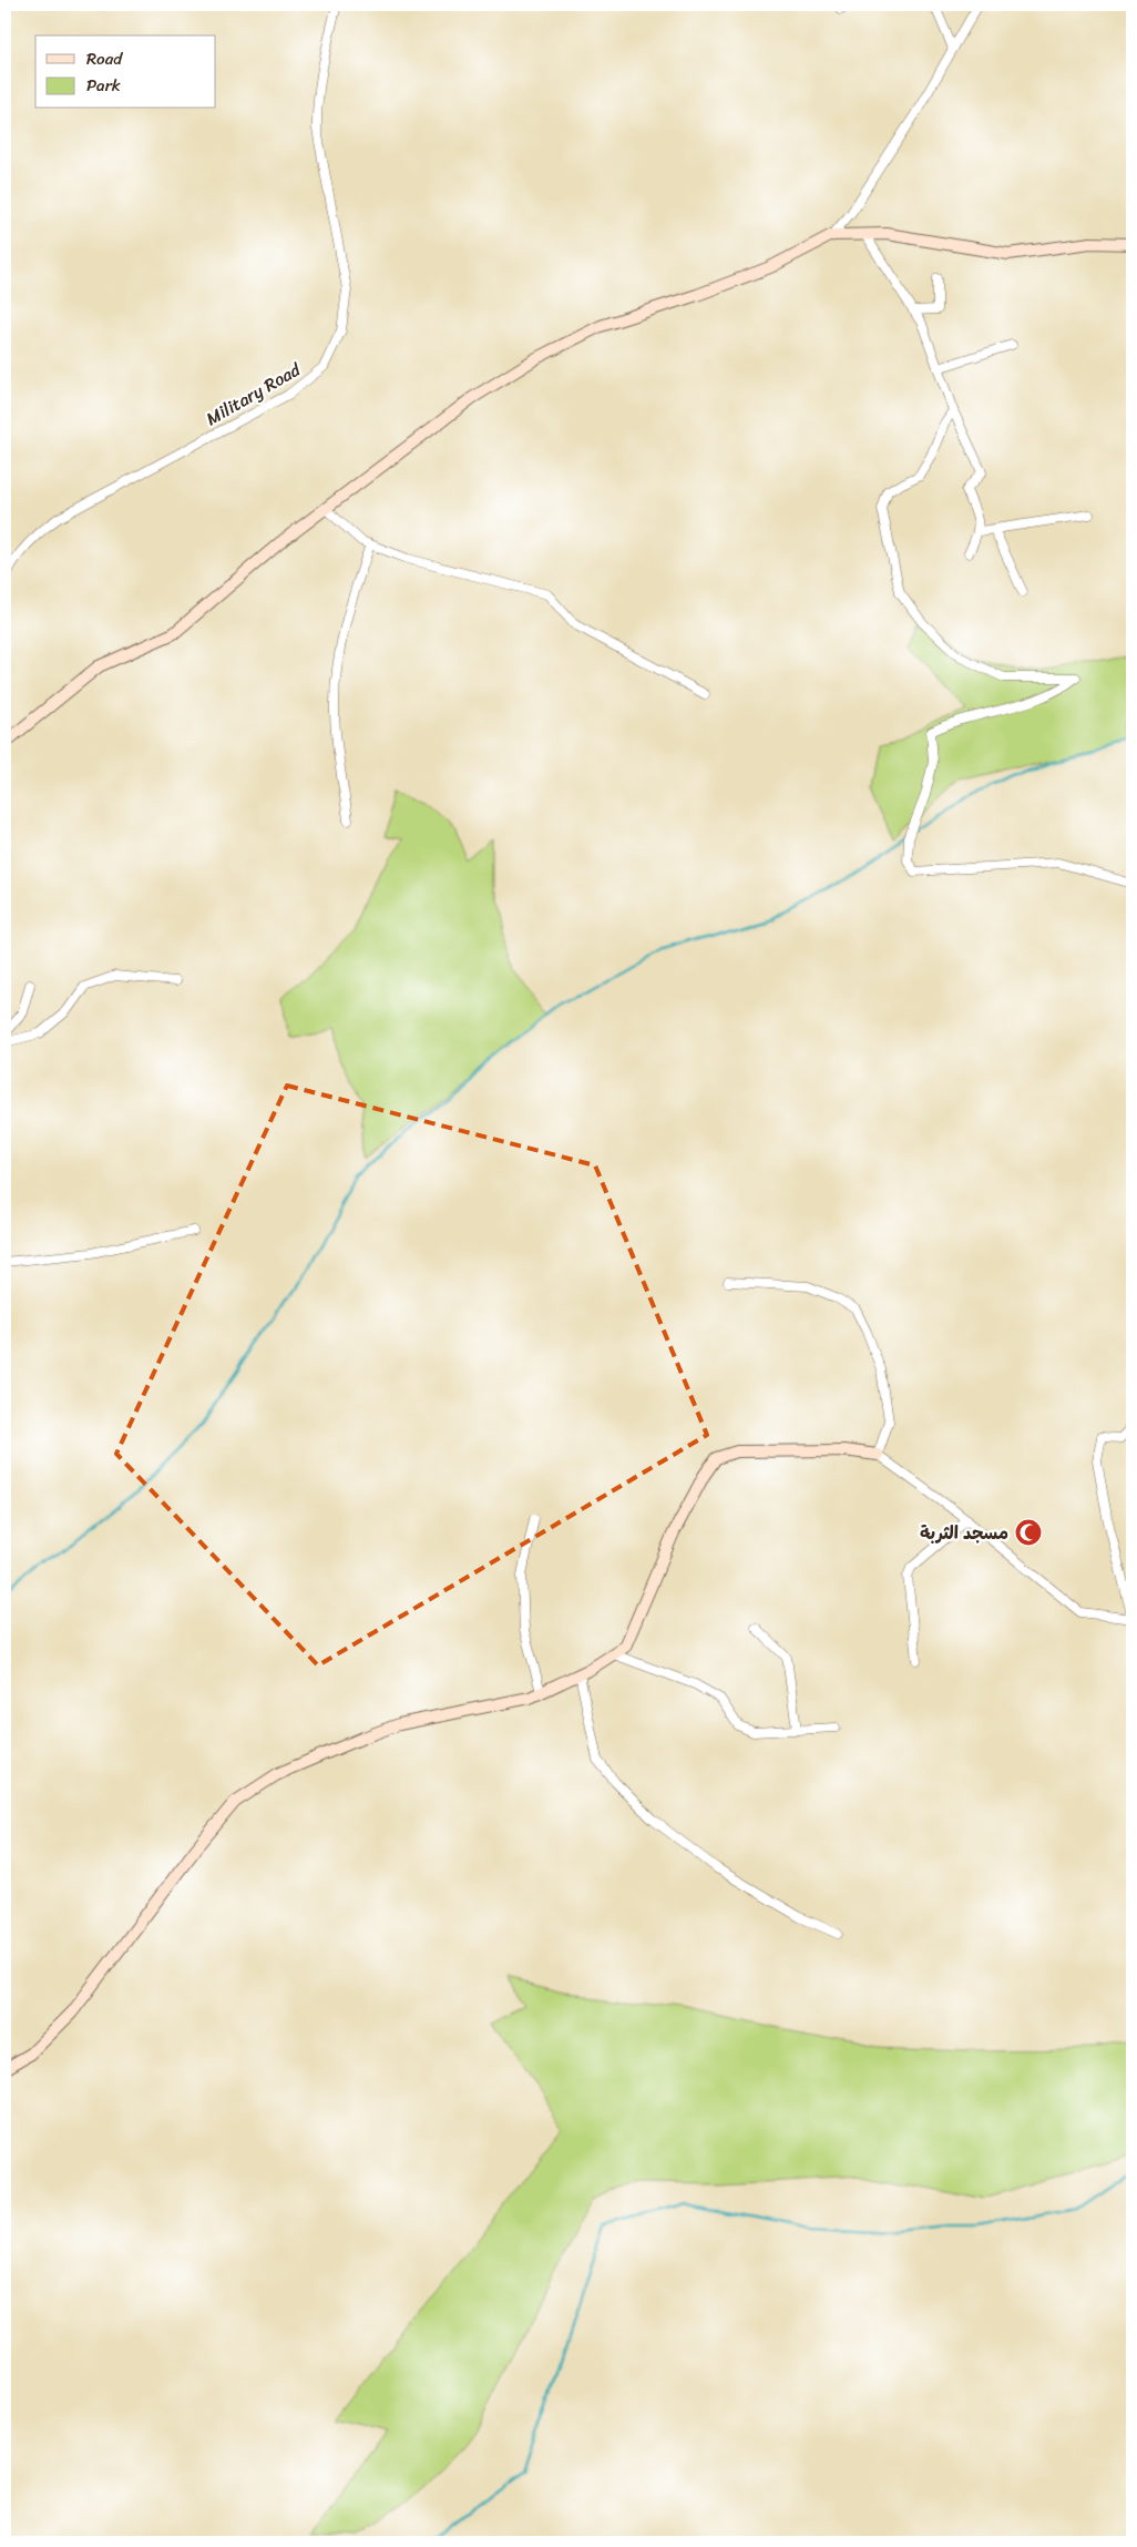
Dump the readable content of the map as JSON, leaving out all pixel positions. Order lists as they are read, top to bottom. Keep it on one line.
{"streets":{"street":["Military Road"]},"places":{"mosque":["مسجد الثربة"]},"legend":["Road","Park"]}
